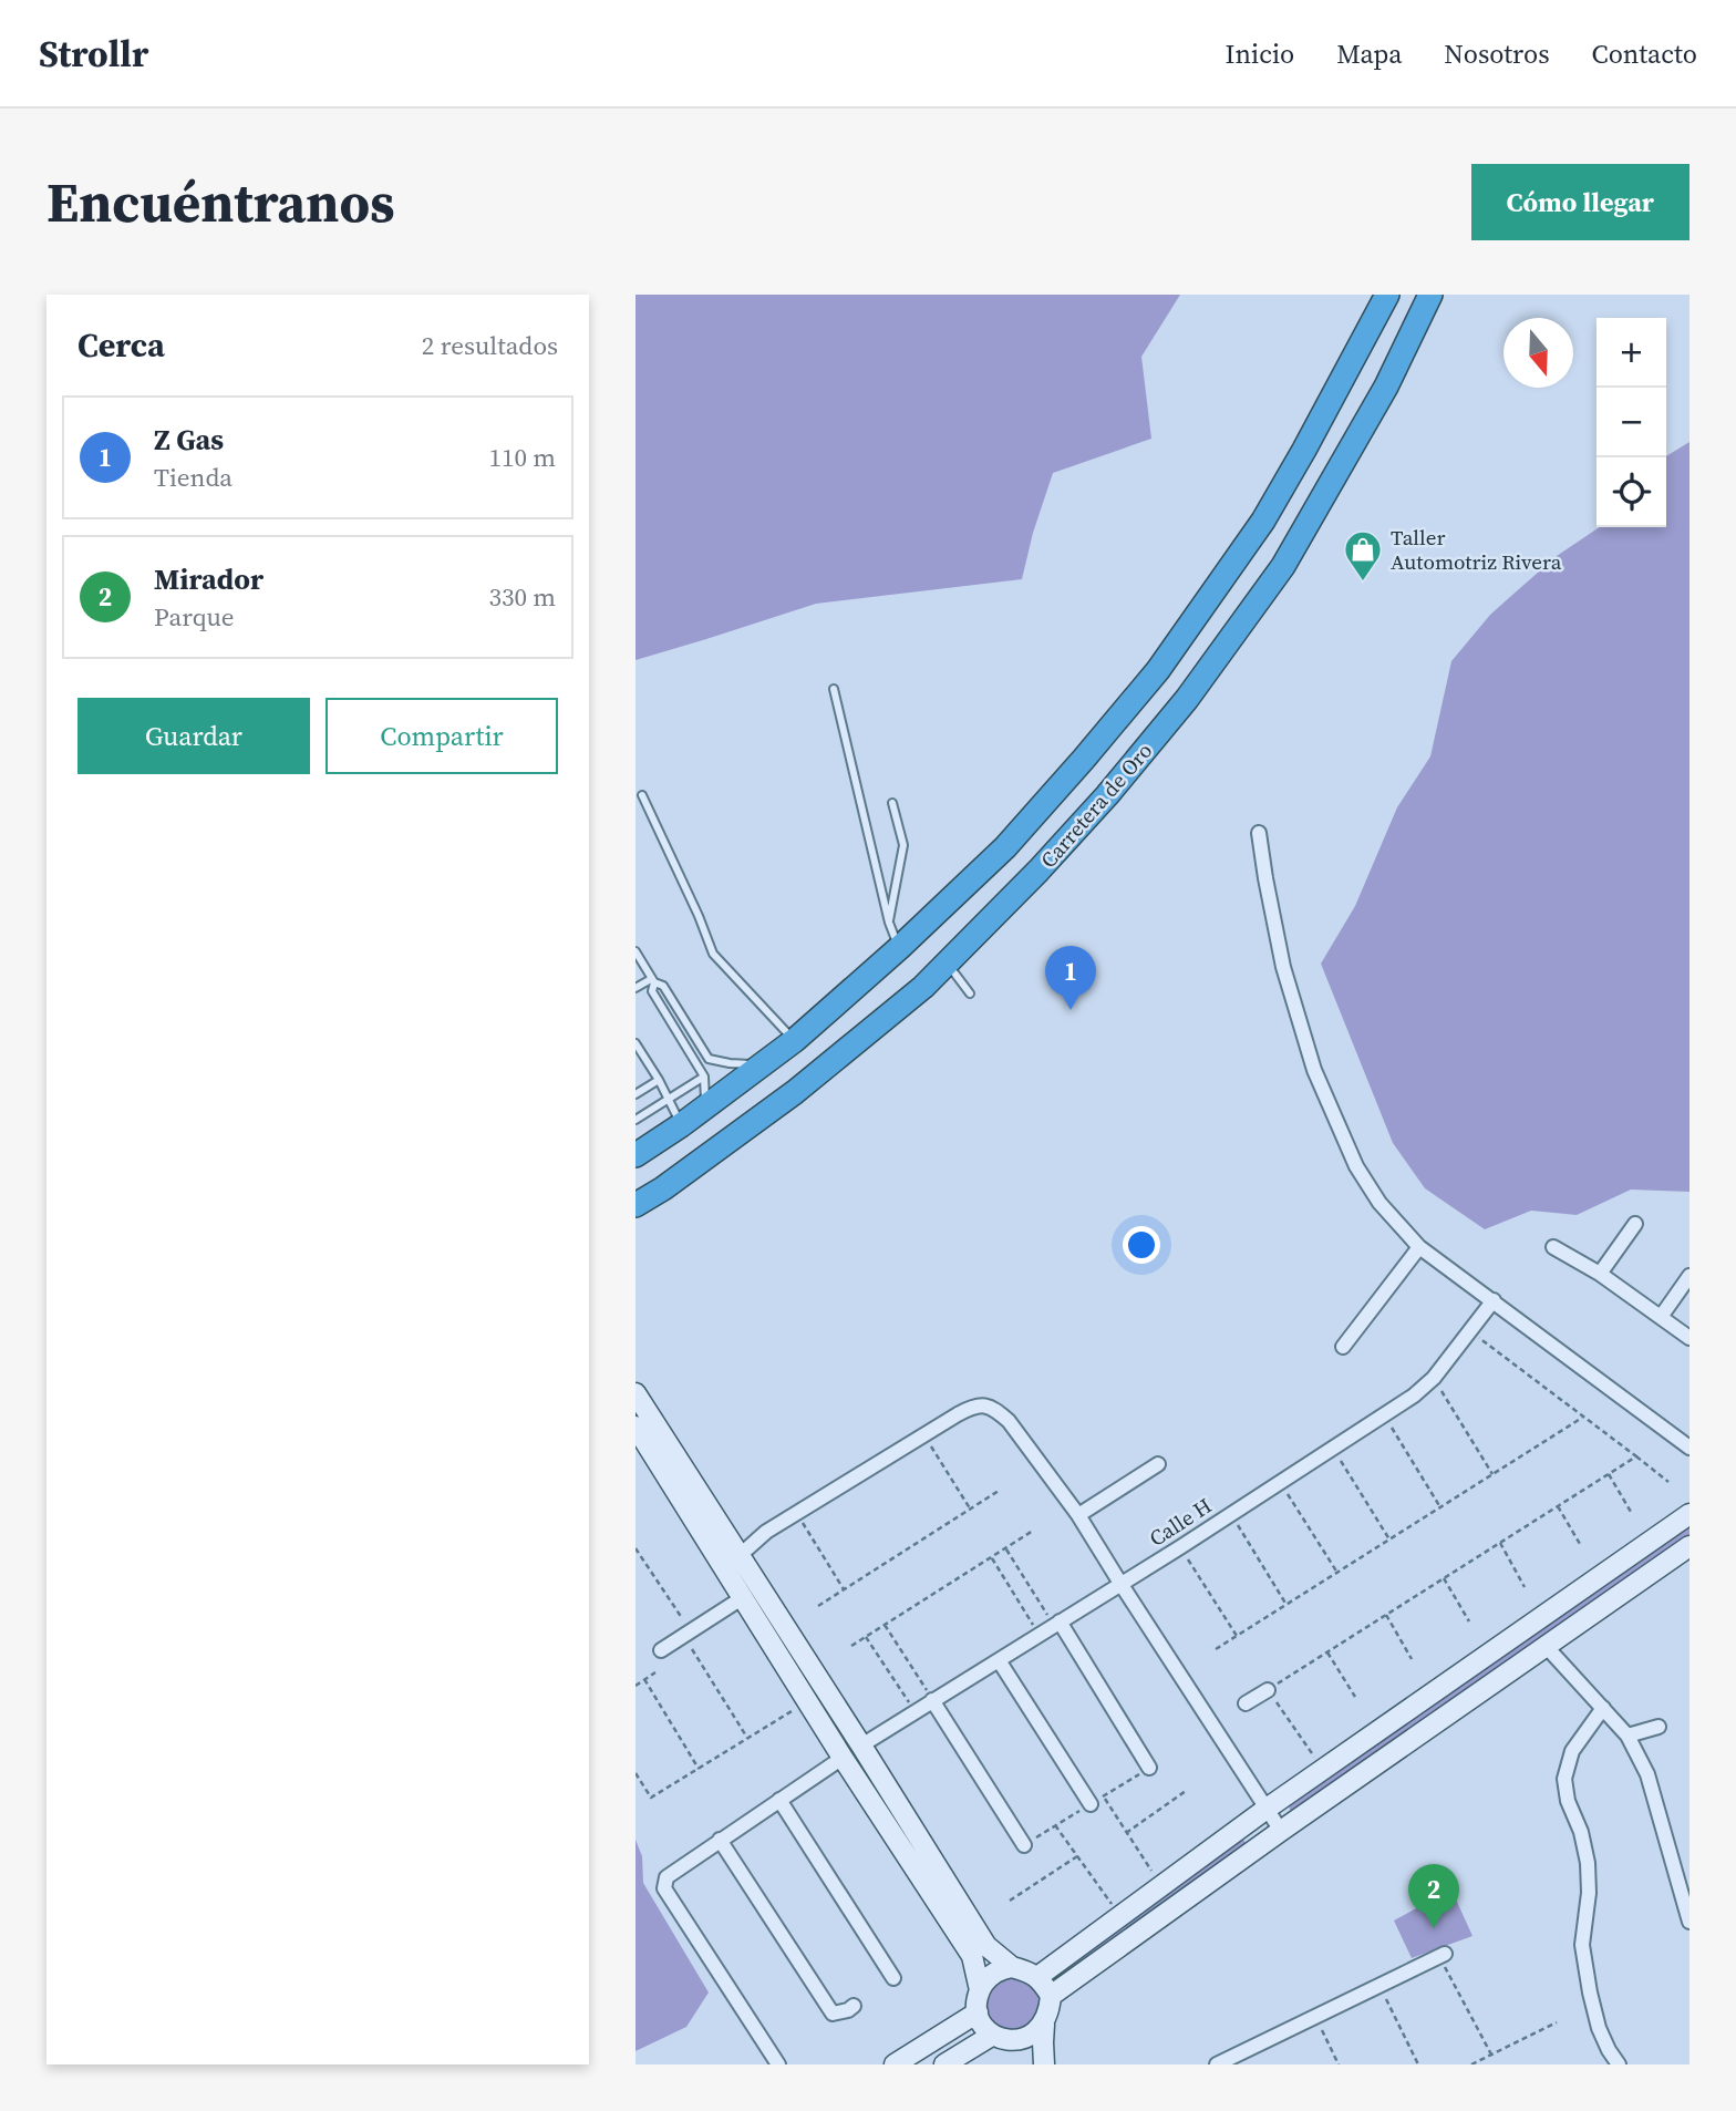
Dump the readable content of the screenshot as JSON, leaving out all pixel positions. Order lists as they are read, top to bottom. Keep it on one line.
{"streets":{"highway":["Carretera de Oro"],"street":["Calle H"]},"places":{"shop":["Taller Automotriz Rivera"]},"north":"bottom","page":{"header":"Strollr","nav":["Inicio","Mapa","Nosotros","Contacto"],"buttons":["Cómo llegar",["Guardar","Compartir"]],"title":"Encuéntranos","heading":["Cerca","2 resultados"],"map_buttons":["+","−"],"list":[{"mark":"1","name":"Z Gas","note":"Tienda","value":"110 m"},{"mark":"2","name":"Mirador","note":"Parque","value":"330 m"}],"pins":["1","2"]}}
